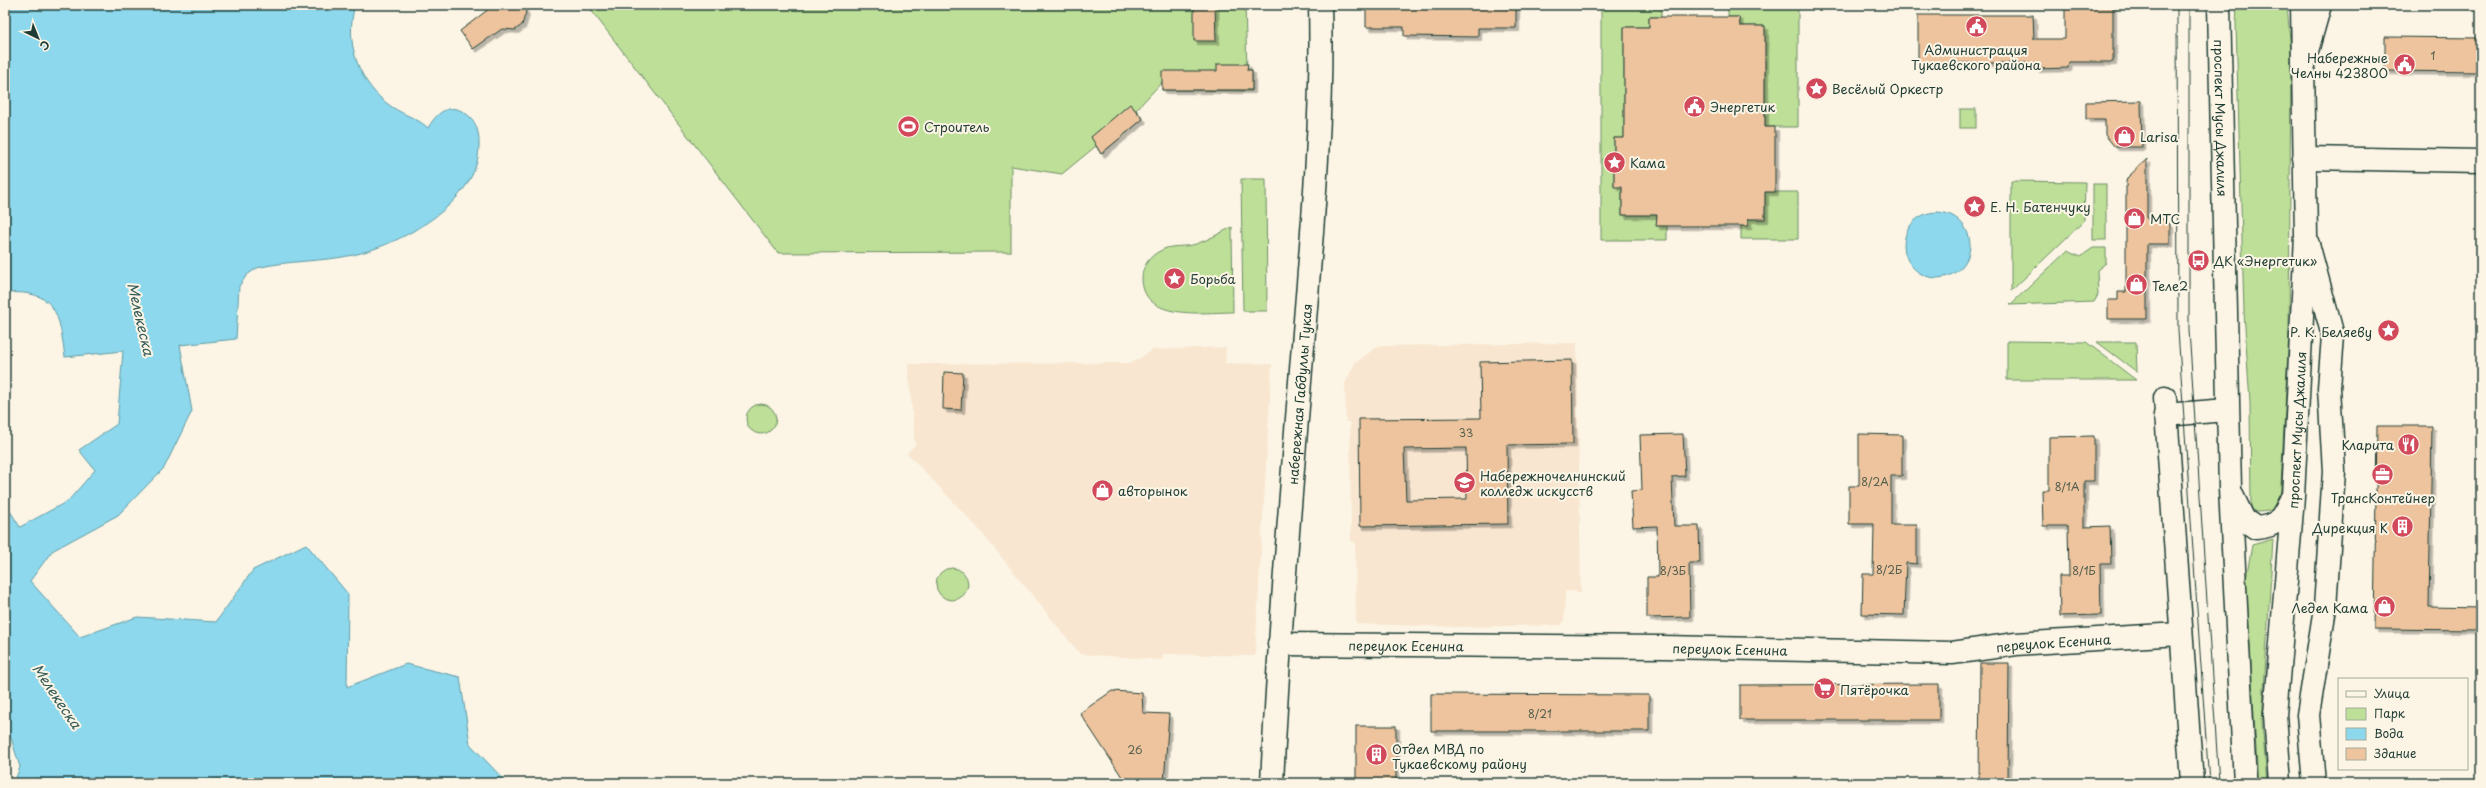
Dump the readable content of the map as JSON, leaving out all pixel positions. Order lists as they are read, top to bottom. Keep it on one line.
{"streets":{"main road":["проспект Мусы Джалиля","набережная Габдуллы Тукая","переулок Есенина"]},"crossings":[["набережная Габдуллы Тукая","переулок Есенина"]],"water":["Мелекеска"],"places":{"public building":["Администрация Тукаевского района","Набережные Челны 423800","Энергетик"],"place":["Весёлый Оркестр","Кама","Е. Н. Батенчуку","Борьба","Р. К. Беляеву"],"sports":["Строитель"],"shop":["Larisa","МТС","Теле2","авторынок","Ледел Кама"],"bus stop":["ДК «Энергетик»"],"restaurant":["Кларита"],"office":["ТрансКонтейнер"],"school or university":["Набережночелнинский колледж искусств"],"building":["Дирекция К","Отдел МВД по Тукаевскому району"],"supermarket":["Пятёрочка"]},"house_numbers":["1","33","8/2А","8/1А","8/2Б","8/3Б","8/1Б","8/21","26"],"legend":["Улица","Парк","Вода","Здание"],"north":"bottom right"}
